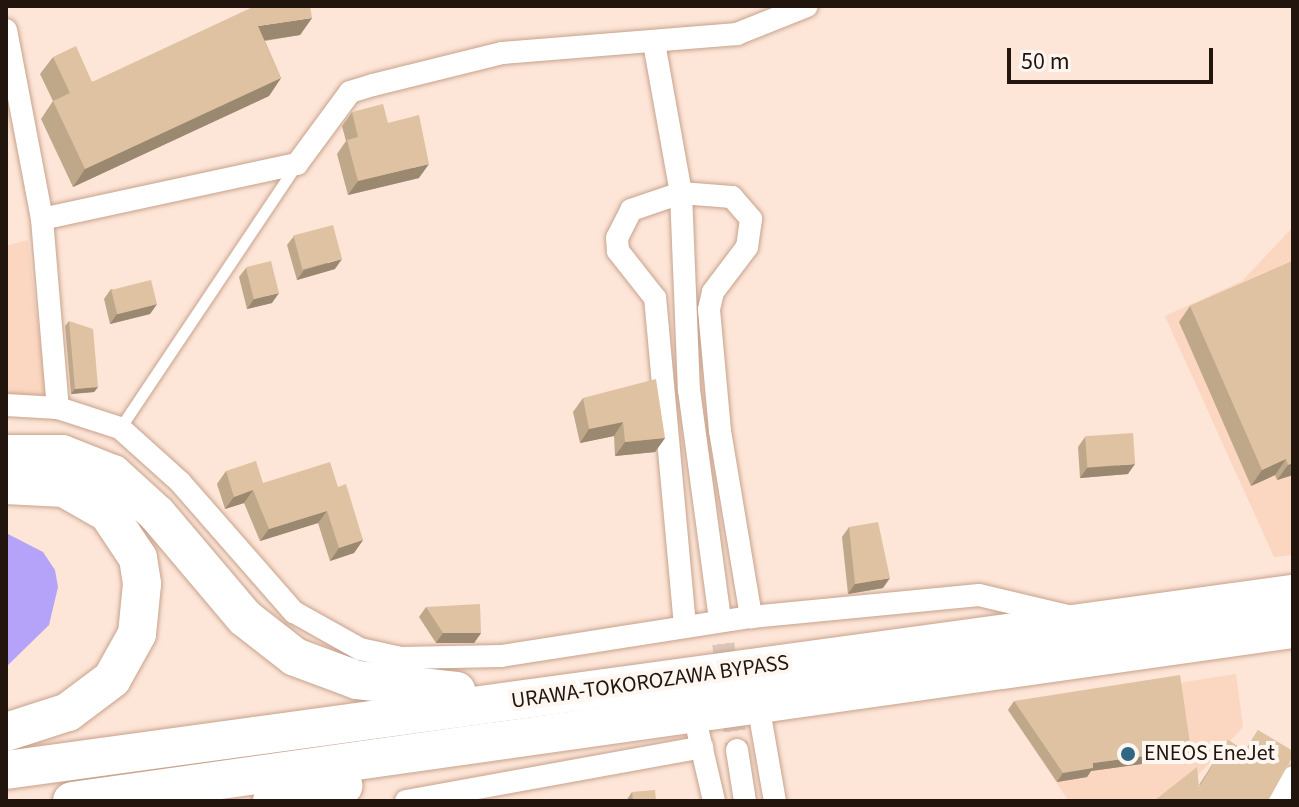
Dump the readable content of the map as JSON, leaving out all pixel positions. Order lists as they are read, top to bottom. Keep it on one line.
{"streets":{"highway":["URAWA-TOKOROZAWA BYPASS"]},"places":["ENEOS EneJet"],"scale_bar":"50 m"}
